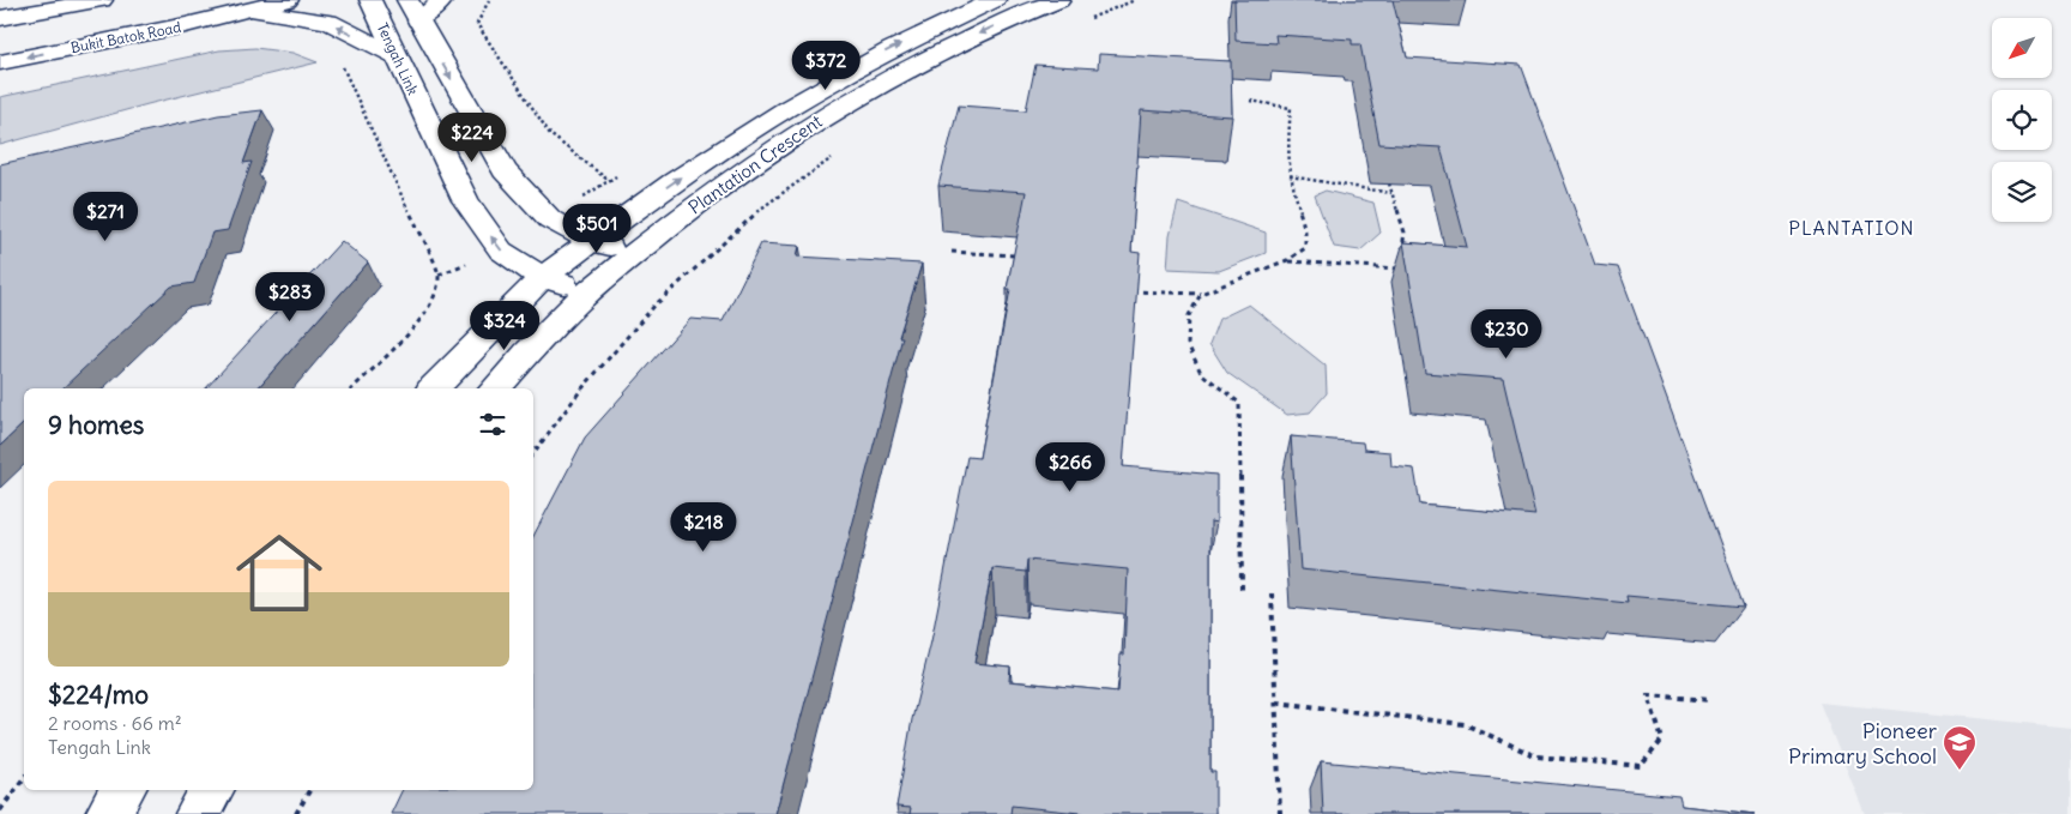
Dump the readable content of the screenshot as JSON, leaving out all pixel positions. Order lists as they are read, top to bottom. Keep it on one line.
{"streets":{"street":["Bukit Batok Road","Tengah Link","Plantation Crescent"]},"crossings":[["Tengah Link","Plantation Crescent"]],"districts":["PLANTATION"],"places":{"school or university":["Pioneer Primary School"]},"north":"bottom left","page":{"price":["$372","$224","$271","$501","$283","$324","$230","$266","$218"],"heading":"9 homes","list":[{"name":"$224/mo","note":"2 rooms · 66 m² · Tengah Link"}]}}
